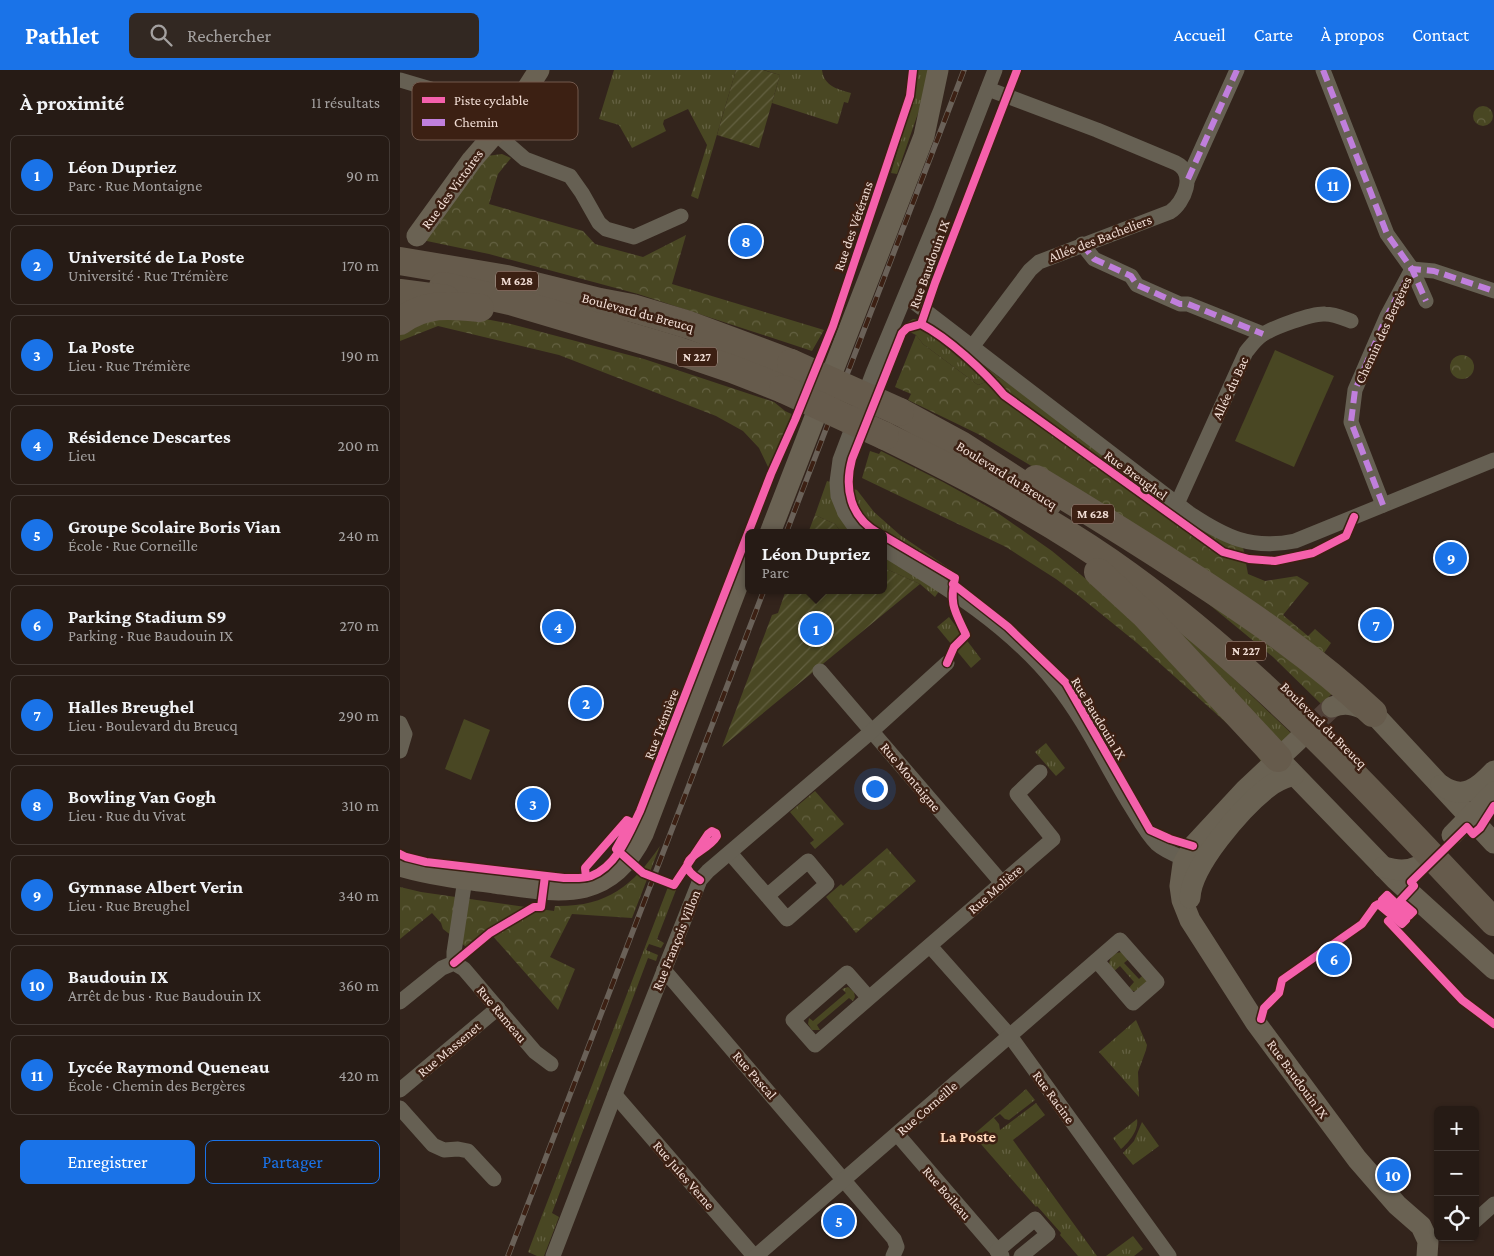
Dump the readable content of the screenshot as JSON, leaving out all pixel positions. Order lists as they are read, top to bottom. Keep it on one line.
{"streets":{"highway":["M 628","Boulevard du Breucq","N 227"],"main road":["Rue des Victoires","Rue des Vétérans","Rue Baudouin IX","Rue Trémière"],"street":["Allée des Bacheliers","Chemin des Bergères","Allée du Bac","Rue Breughel","Rue Montaigne","Rue Molière","Rue François Villon","Rue Rameau","Rue Massenet","Rue Pascal","Rue Racine","Rue Corneille","Rue Jules Verne","Rue Boileau"]},"crossings":[["Allée des Bacheliers","Rue Breughel"],["Rue Baudouin IX","Rue Breughel"],["M 628","Boulevard du Breucq"],["Chemin des Bergères","Rue Breughel"],["Allée du Bac","Rue Breughel"],["Rue Montaigne","Rue Molière"],["Rue Montaigne","Rue François Villon"],["Rue Molière","Rue Racine"],["Rue François Villon","Rue Pascal"],["Rue François Villon","Rue Jules Verne"],["Rue Rameau","Rue Massenet"],["Rue Pascal","Rue Corneille"],["Rue Racine","Rue Corneille"],["Rue Corneille","Rue Jules Verne"],["Rue Corneille","Rue Boileau"]],"districts":["La Poste"],"legend":["Piste cyclable","Chemin"],"page":{"header":"Pathlet","search":"Rechercher","nav":["Accueil","Carte","À propos","Contact"],"heading":["À proximité","11 résultats"],"list":[{"mark":"1","name":"Léon Dupriez","note":"Parc · Rue Montaigne","value":"90 m"},{"mark":"2","name":"Université de La Poste","note":"Université · Rue Trémière","value":"170 m"},{"mark":"3","name":"La Poste","note":"Lieu · Rue Trémière","value":"190 m"},{"mark":"4","name":"Résidence Descartes","note":"Lieu","value":"200 m"},{"mark":"5","name":"Groupe Scolaire Boris Vian","note":"École · Rue Corneille","value":"240 m"},{"mark":"6","name":"Parking Stadium S9","note":"Parking · Rue Baudouin IX","value":"270 m"},{"mark":"7","name":"Halles Breughel","note":"Lieu · Boulevard du Breucq","value":"290 m"},{"mark":"8","name":"Bowling Van Gogh","note":"Lieu · Rue du Vivat","value":"310 m"},{"mark":"9","name":"Gymnase Albert Verin","note":"Lieu · Rue Breughel","value":"340 m"},{"mark":"10","name":"Baudouin IX","note":"Arrêt de bus · Rue Baudouin IX","value":"360 m"},{"mark":"11","name":"Lycée Raymond Queneau","note":"École · Chemin des Bergères","value":"420 m"}],"pins":["11","8","9","7","4","1","2","3","6","10","5"],"popup":["Léon Dupriez","Parc"],"map_buttons":["+","−"],"buttons":["Enregistrer","Partager"]}}
